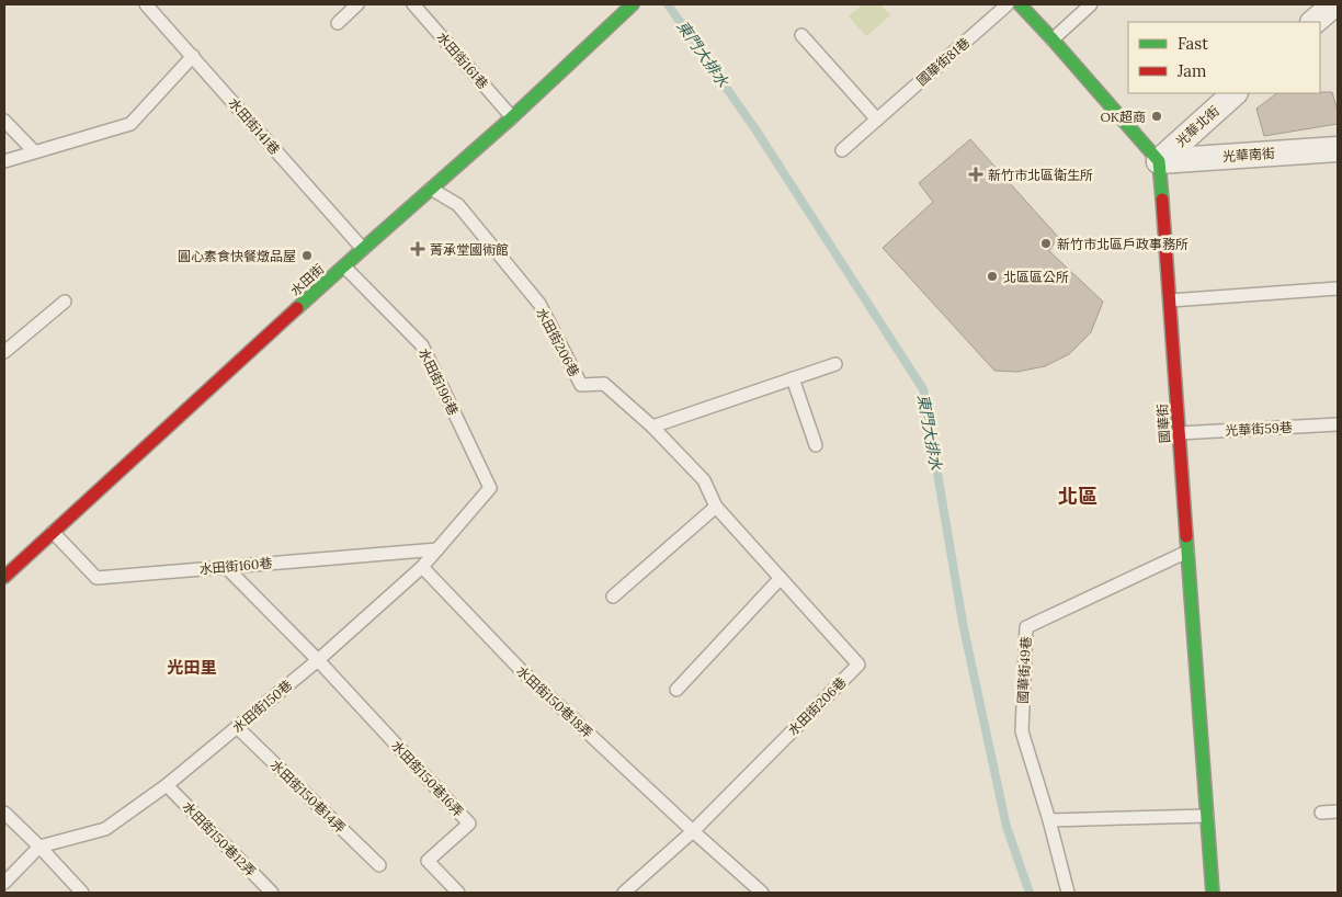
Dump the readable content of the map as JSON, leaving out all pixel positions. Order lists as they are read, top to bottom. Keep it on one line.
{"streets":{"street":["光華北街","光華南街","水田街","國華街"],"lane":["水田街161巷","國華街81巷","水田街141巷","水田街206巷","水田街196巷","光華街59巷","水田街160巷","國華街49巷","水田街150巷18弄","水田街150巷","水田街150巷16弄","水田街150巷14弄","水田街150巷12弄"]},"crossings":[["水田街161巷","水田街"],["水田街141巷","水田街"],["光華北街","光華南街"],["光華北街","國華街"],["光華南街","國華街"],["水田街","水田街206巷"],["水田街","水田街196巷"],["水田街","水田街160巷"],["水田街206巷","水田街150巷18弄"],["水田街196巷","水田街150巷"],["國華街","光華街59巷"],["國華街","國華街49巷"],["水田街160巷","水田街150巷"],["水田街150巷18弄","水田街150巷"],["水田街150巷","水田街150巷16弄"],["水田街150巷","水田街150巷14弄"],["水田街150巷","水田街150巷12弄"]],"districts":["北區","光田里"],"water":["東門大排水"],"places":{"other":["OK超商","新竹市北區戶政事務所","圓心素食快餐燉品屋","北區區公所"],"health":["新竹市北區衛生所","菁承堂國術館"]},"legend":["Fast","Jam"]}
